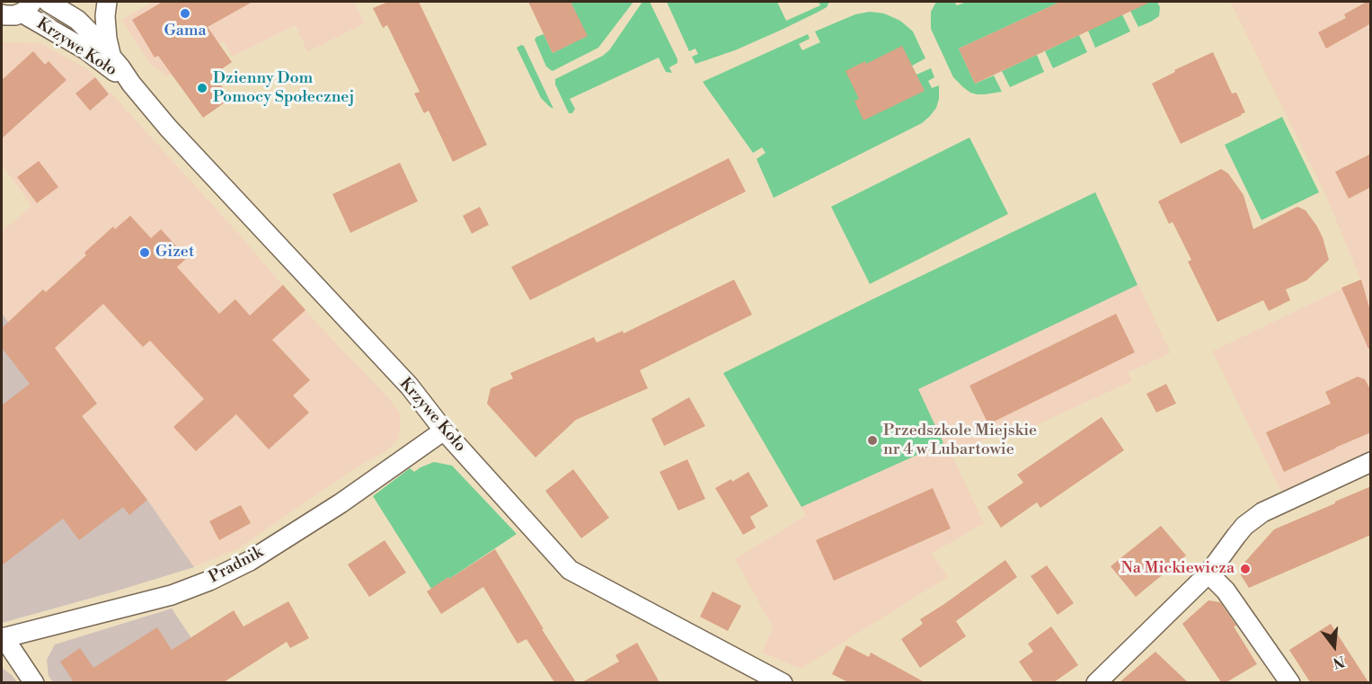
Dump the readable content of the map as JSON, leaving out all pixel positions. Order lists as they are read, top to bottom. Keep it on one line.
{"streets":{"street":["Krzywe Koło","Pradnik"]},"crossings":[["Krzywe Koło","Pradnik"]],"places":["Gama","Dzienny Dom Pomocy Społecznej","Gizet","Przedszkole Miejskie nr 4 w Lubartowie","Na Mickiewicza"],"north":"bottom"}
